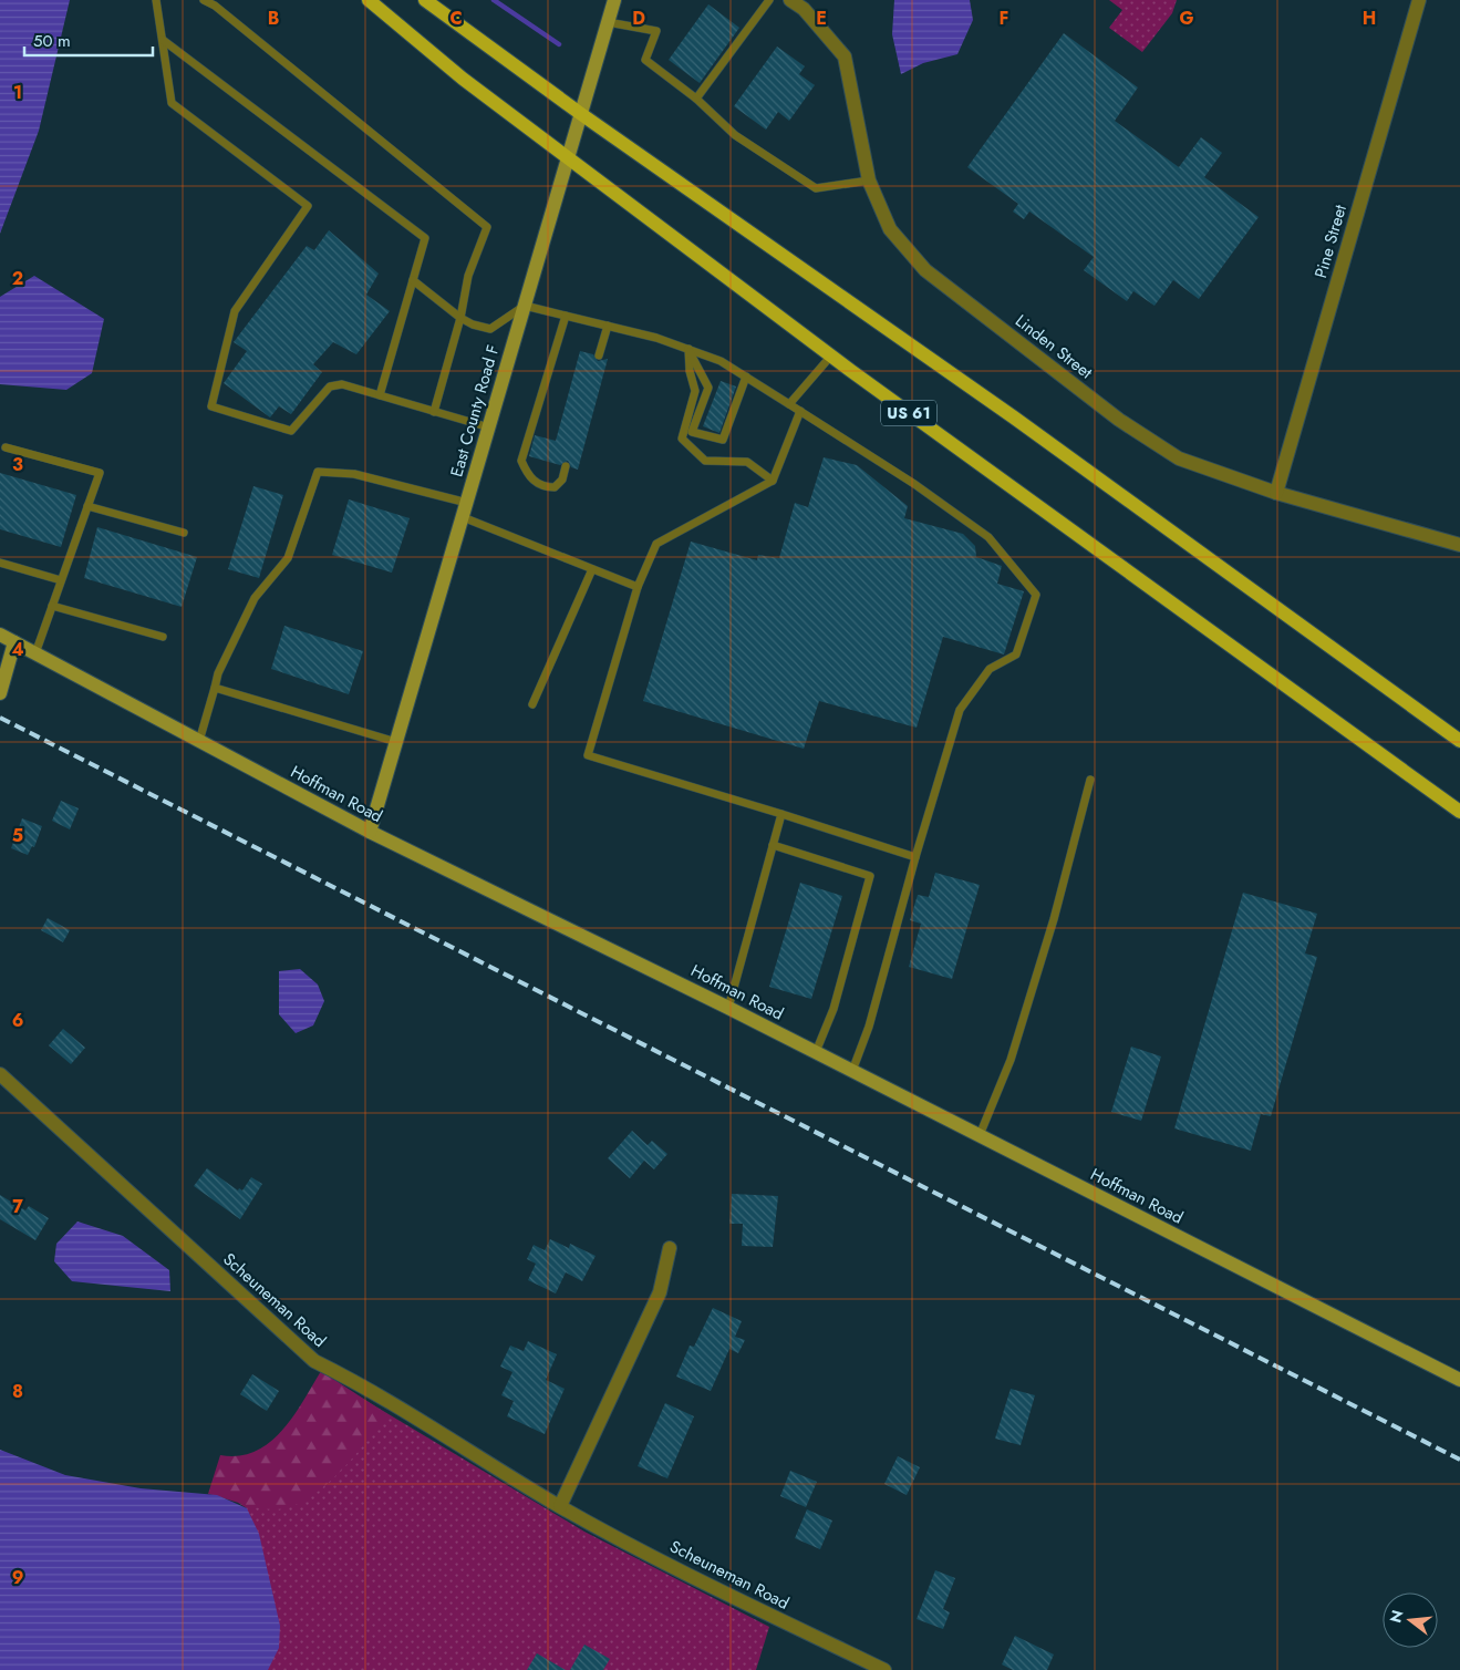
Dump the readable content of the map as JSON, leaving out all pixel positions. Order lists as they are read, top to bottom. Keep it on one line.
{"streets":{"main road":["US 61"],"street":["Pine Street","Linden Street","East County Road F","Hoffman Road","Scheuneman Road"]},"crossings":[["Pine Street","Linden Street"],["East County Road F","US 61"],["East County Road F","Hoffman Road"]],"scale_bar":"50 m","north":"left","grid":{"columns":["B","C","D","E","F","G","H"],"rows":["1","2","3","4","5","6","7","8","9"]}}
